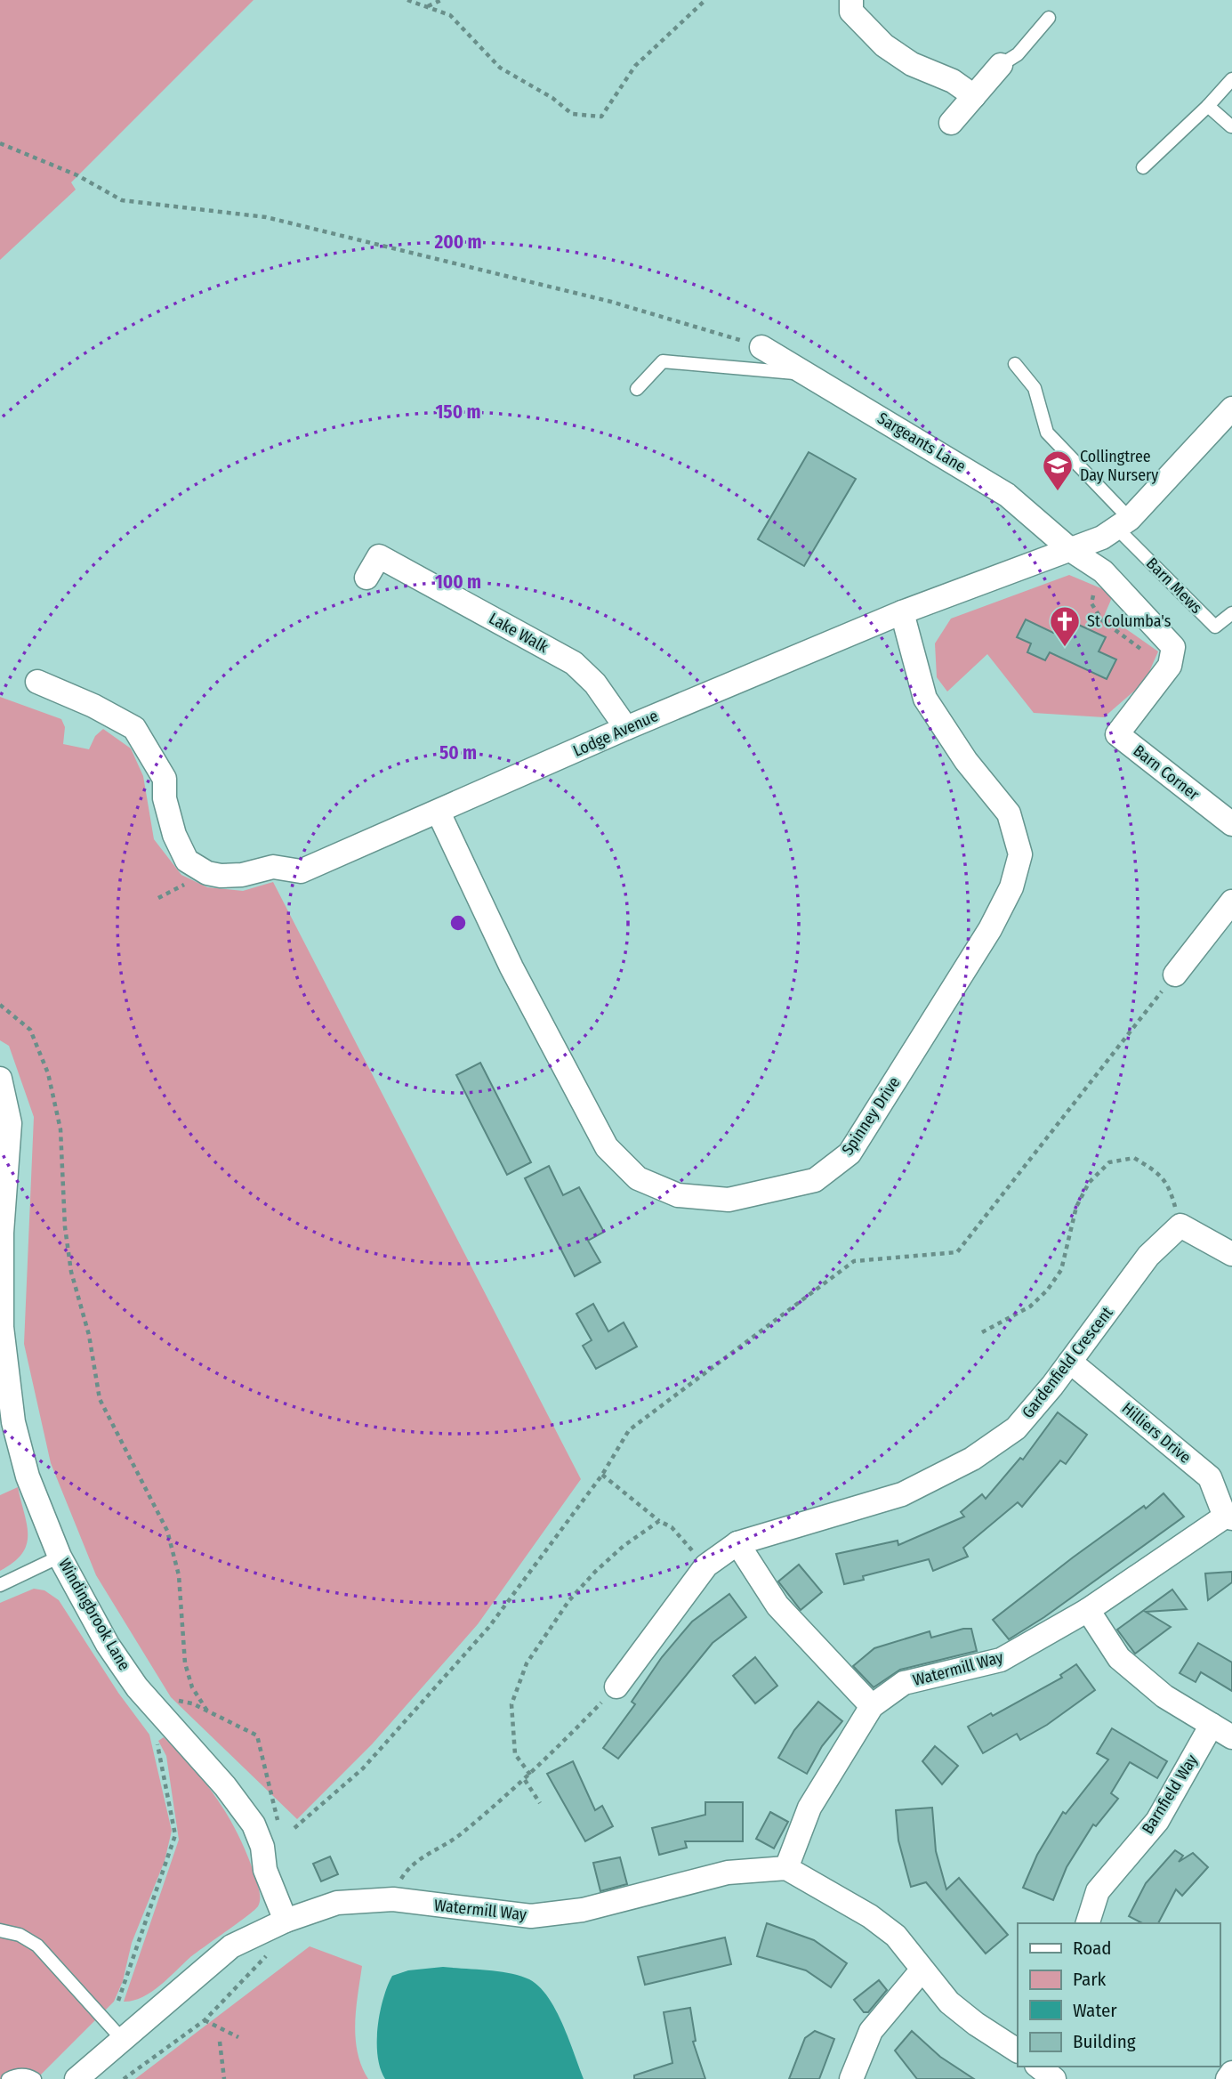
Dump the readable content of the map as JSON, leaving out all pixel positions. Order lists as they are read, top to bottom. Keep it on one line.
{"streets":{"street":["Sargeants Lane","Lake Walk","Lodge Avenue","Barn Corner","Spinney Drive","Gardenfield Crescent","Hilliers Drive","Windingbrook Lane","Watermill Way","Barnfield Way"],"lane":["Barn Mews"]},"crossings":[["Sargeants Lane","Lodge Avenue"],["Sargeants Lane","Barn Corner"],["Barn Mews","Lodge Avenue"],["Lake Walk","Lodge Avenue"],["Lodge Avenue","Barn Corner"],["Lodge Avenue","Spinney Drive"],["Gardenfield Crescent","Hilliers Drive"],["Hilliers Drive","Watermill Way"],["Windingbrook Lane","Watermill Way"]],"places":{"school or university":["Collingtree Day Nursery"],"church":["St Columba's"]},"legend":["Road","Park","Water","Building"],"rings":["200 m","150 m","100 m","50 m"]}
